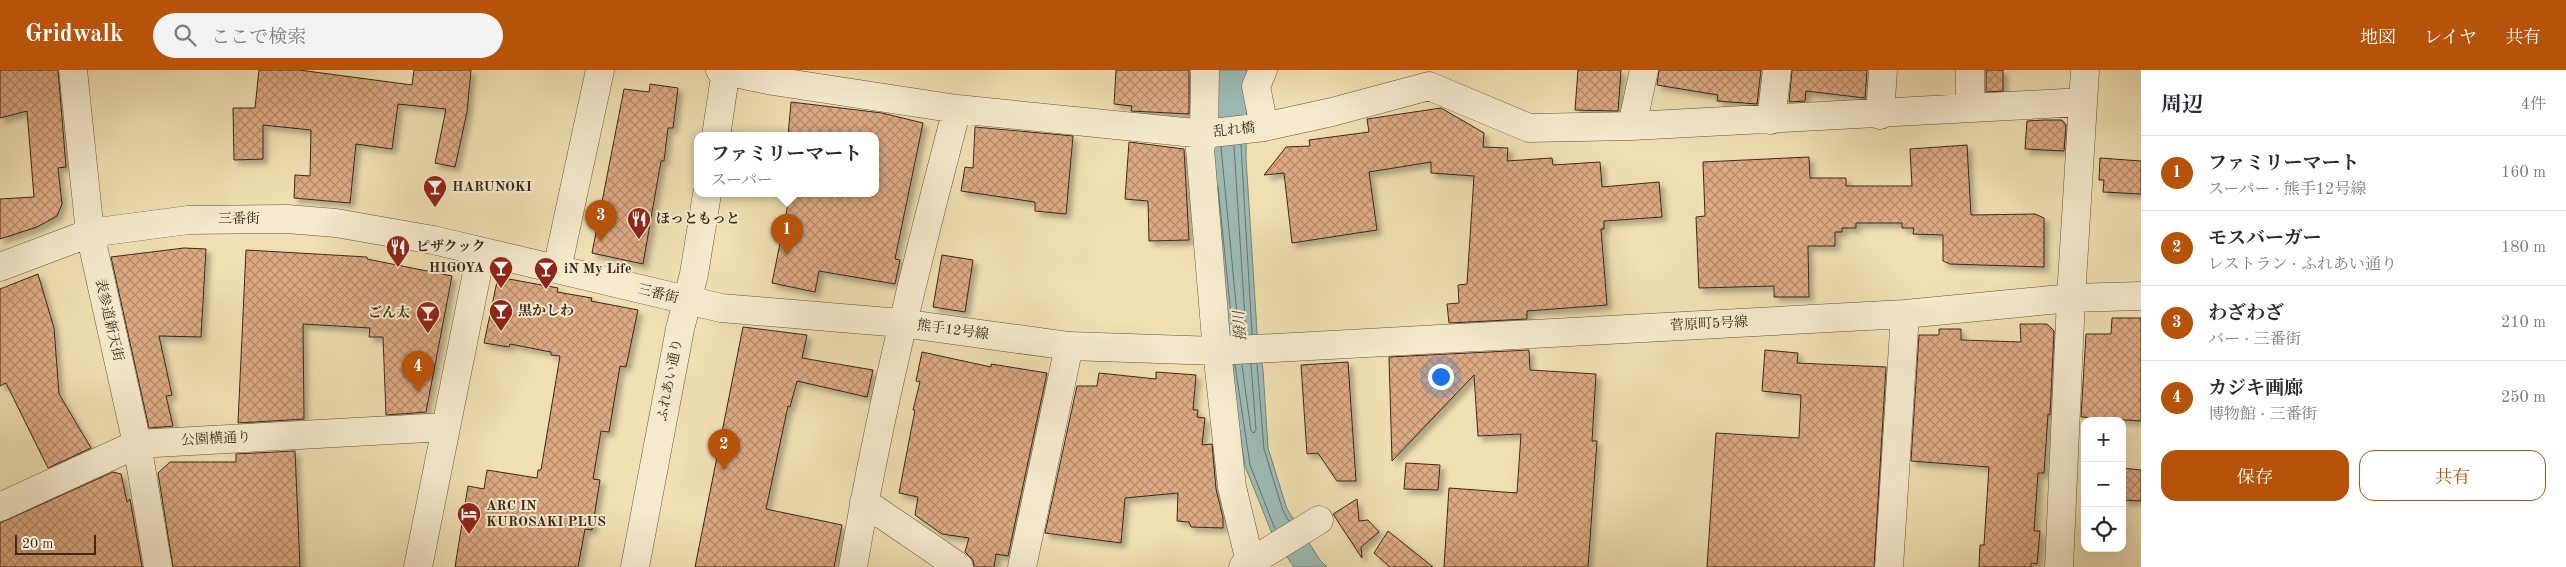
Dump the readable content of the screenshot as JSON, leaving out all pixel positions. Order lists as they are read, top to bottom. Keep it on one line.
{"streets":{"street":["乱れ橋","三番街","表参道新天街","菅原町5号線","熊手12号線","ふれあい通り","公園横通り"]},"crossings":[["三番街","表参道新天街"],["三番街","熊手12号線"],["三番街","ふれあい通り"],["表参道新天街","公園横通り"],["菅原町5号線","熊手12号線"],["熊手12号線","ふれあい通り"]],"water":["撥川"],"places":{"bar":["HARUNOKI","HIGOYA","iN My Life","黒かしわ","ごん太"],"restaurant":["ほっともっと","ピザクック"],"hotel":["ARC IN KUROSAKI PLUS"]},"scale_bar":"20 m","page":{"header":"Gridwalk","search":"ここで検索","nav":["地図","レイヤ","共有"],"heading":["周辺","4件"],"popup":["ファミリーマート","スーパー"],"list":[{"mark":"1","name":"ファミリーマート","note":"スーパー · 熊手12号線","value":"160 m"},{"mark":"2","name":"モスバーガー","note":"レストラン · ふれあい通り","value":"180 m"},{"mark":"3","name":"わざわざ","note":"バー · 三番街","value":"210 m"},{"mark":"4","name":"カジキ画廊","note":"博物館 · 三番街","value":"250 m"}],"pins":["3","1","4","2"],"map_buttons":["+","−"],"buttons":["保存","共有"],"scale":"20 m"}}
